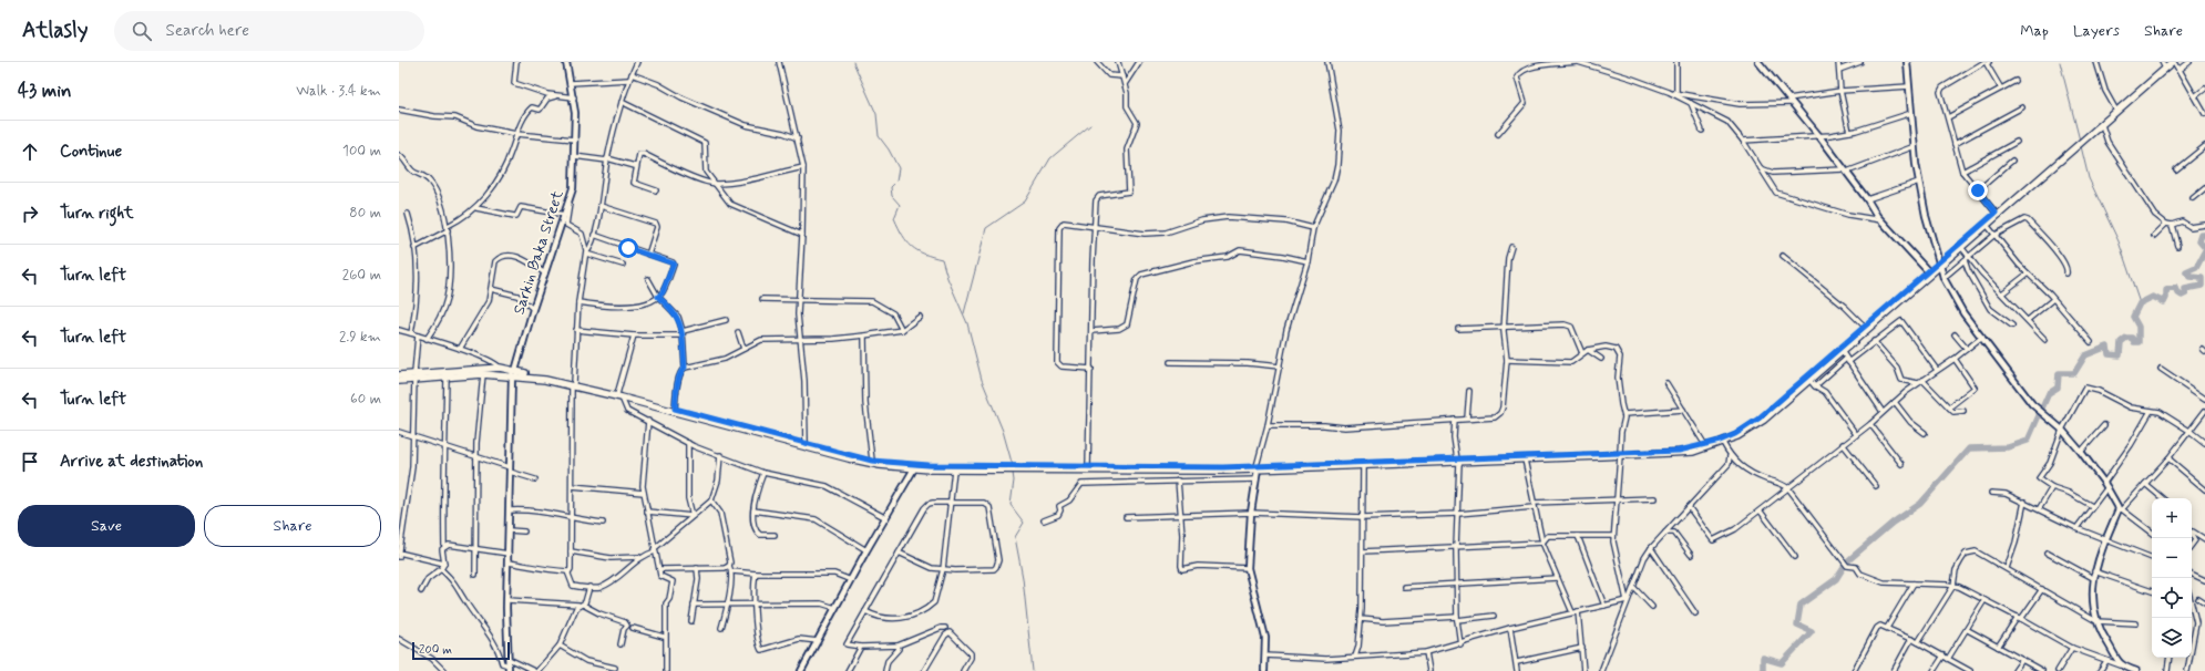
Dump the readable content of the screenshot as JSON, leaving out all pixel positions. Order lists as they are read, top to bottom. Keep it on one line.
{"streets":{"street":["Sarkin Baka Street"]},"scale_bar":"200 m","page":{"header":"Atlasly","search":"Search here","nav":["Map","Layers","Share"],"heading":["43 min","Walk · 3.4 km"],"list":[["Continue","100 m"],["Turn right","80 m"],["Turn left","260 m"],["Turn left","2.9 km"],["Turn left","60 m"],"Arrive at destination"],"buttons":["Save","Share"],"map_buttons":["+","−"],"scale":"200 m"}}
